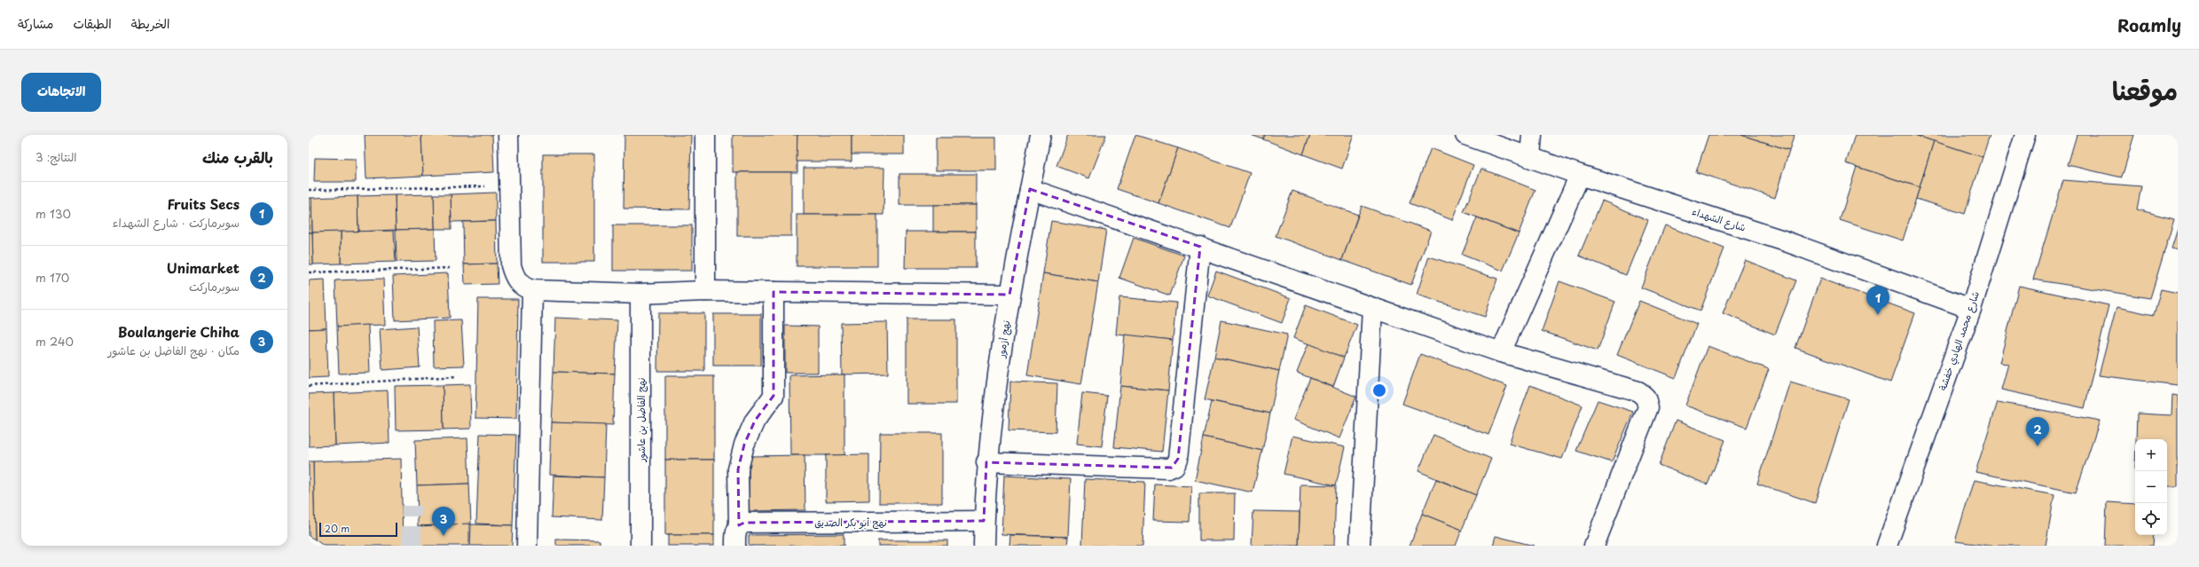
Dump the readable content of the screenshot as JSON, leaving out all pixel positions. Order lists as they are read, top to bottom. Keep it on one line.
{"streets":{"street":["شارع الشهداء","نهج أزمور","شارع محمد الهادي خفشة","نهج الفاضل بن عاشور","نهج أبو بكر الصديق"]},"crossings":[["شارع الشهداء","شارع محمد الهادي خفشة"],["نهج أزمور","نهج أبو بكر الصديق"]],"scale_bar":"20 m","page":{"header":"Roamly","nav":["الخريطة","الطبقات","مشاركة"],"title":"موقعنا","buttons":"الاتجاهات","heading":["بالقرب منك","النتائج: 3"],"list":[{"mark":"1","name":"Fruits Secs","note":"سوبرماركت · شارع الشهداء","value":"130 m"},{"mark":"2","name":"Unimarket","note":"سوبرماركت","value":"170 m"},{"mark":"3","name":"Boulangerie Chiha","note":"مكان · نهج الفاضل بن عاشور","value":"240 m"}],"pins":["1","2","3"],"map_buttons":["+","−"],"scale":"20 m"}}
